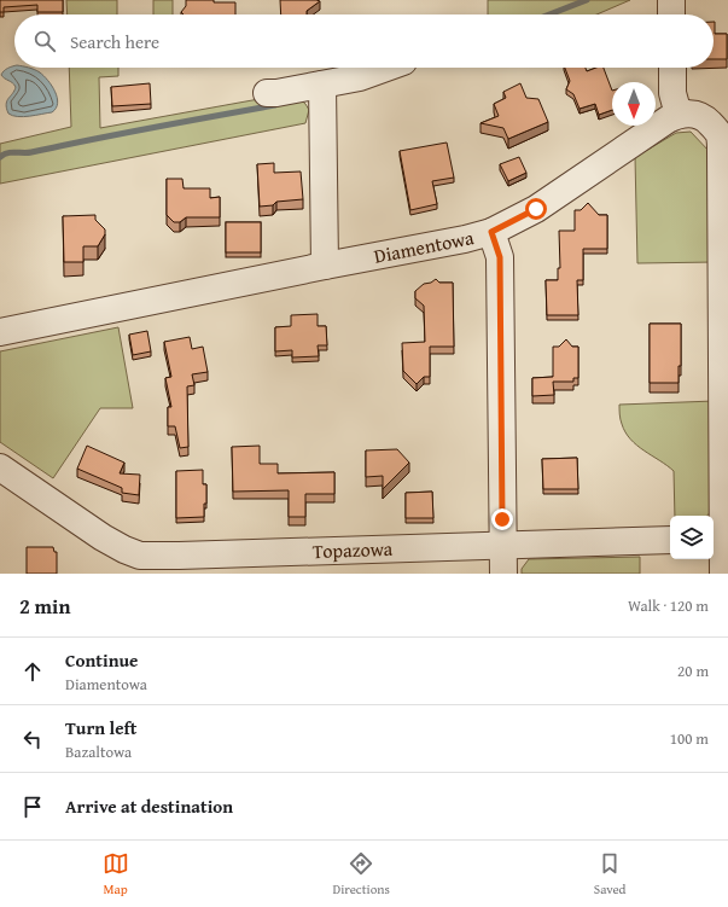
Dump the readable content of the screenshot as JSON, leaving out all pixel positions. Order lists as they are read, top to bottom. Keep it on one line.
{"streets":{"street":["Diamentowa","Topazowa"]},"north":"bottom","page":{"search":"Search here","heading":["2 min","Walk · 120 m"],"list":[["Continue","Diamentowa","20 m"],["Turn left","Bazaltowa","100 m"],"Arrive at destination"],"nav":["Map","Directions","Saved"]}}
